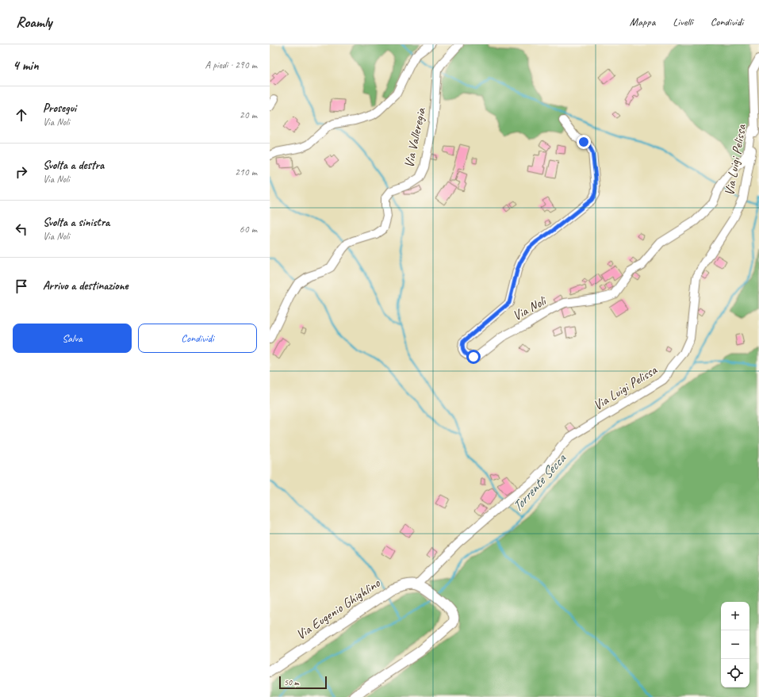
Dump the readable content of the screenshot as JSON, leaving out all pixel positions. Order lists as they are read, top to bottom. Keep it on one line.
{"streets":{"main road":["Via Eugenio Ghighlino"],"street":["Via Valleregia","Via Luigi Pelissa","Via Noli"]},"crossings":[["Via Luigi Pelissa","Via Noli"],["Via Luigi Pelissa","Via Eugenio Ghighlino"]],"water":["Torrente Secca"],"scale_bar":"50 m","page":{"header":"Roamly","nav":["Mappa","Livelli","Condividi"],"heading":["4 min","A piedi · 290 m"],"list":[["Prosegui","Via Noli","20 m"],["Svolta a destra","Via Noli","210 m"],["Svolta a sinistra","Via Noli","60 m"],"Arrivo a destinazione"],"buttons":["Salva","Condividi"],"map_buttons":["+","−"],"scale":"50 m"}}
